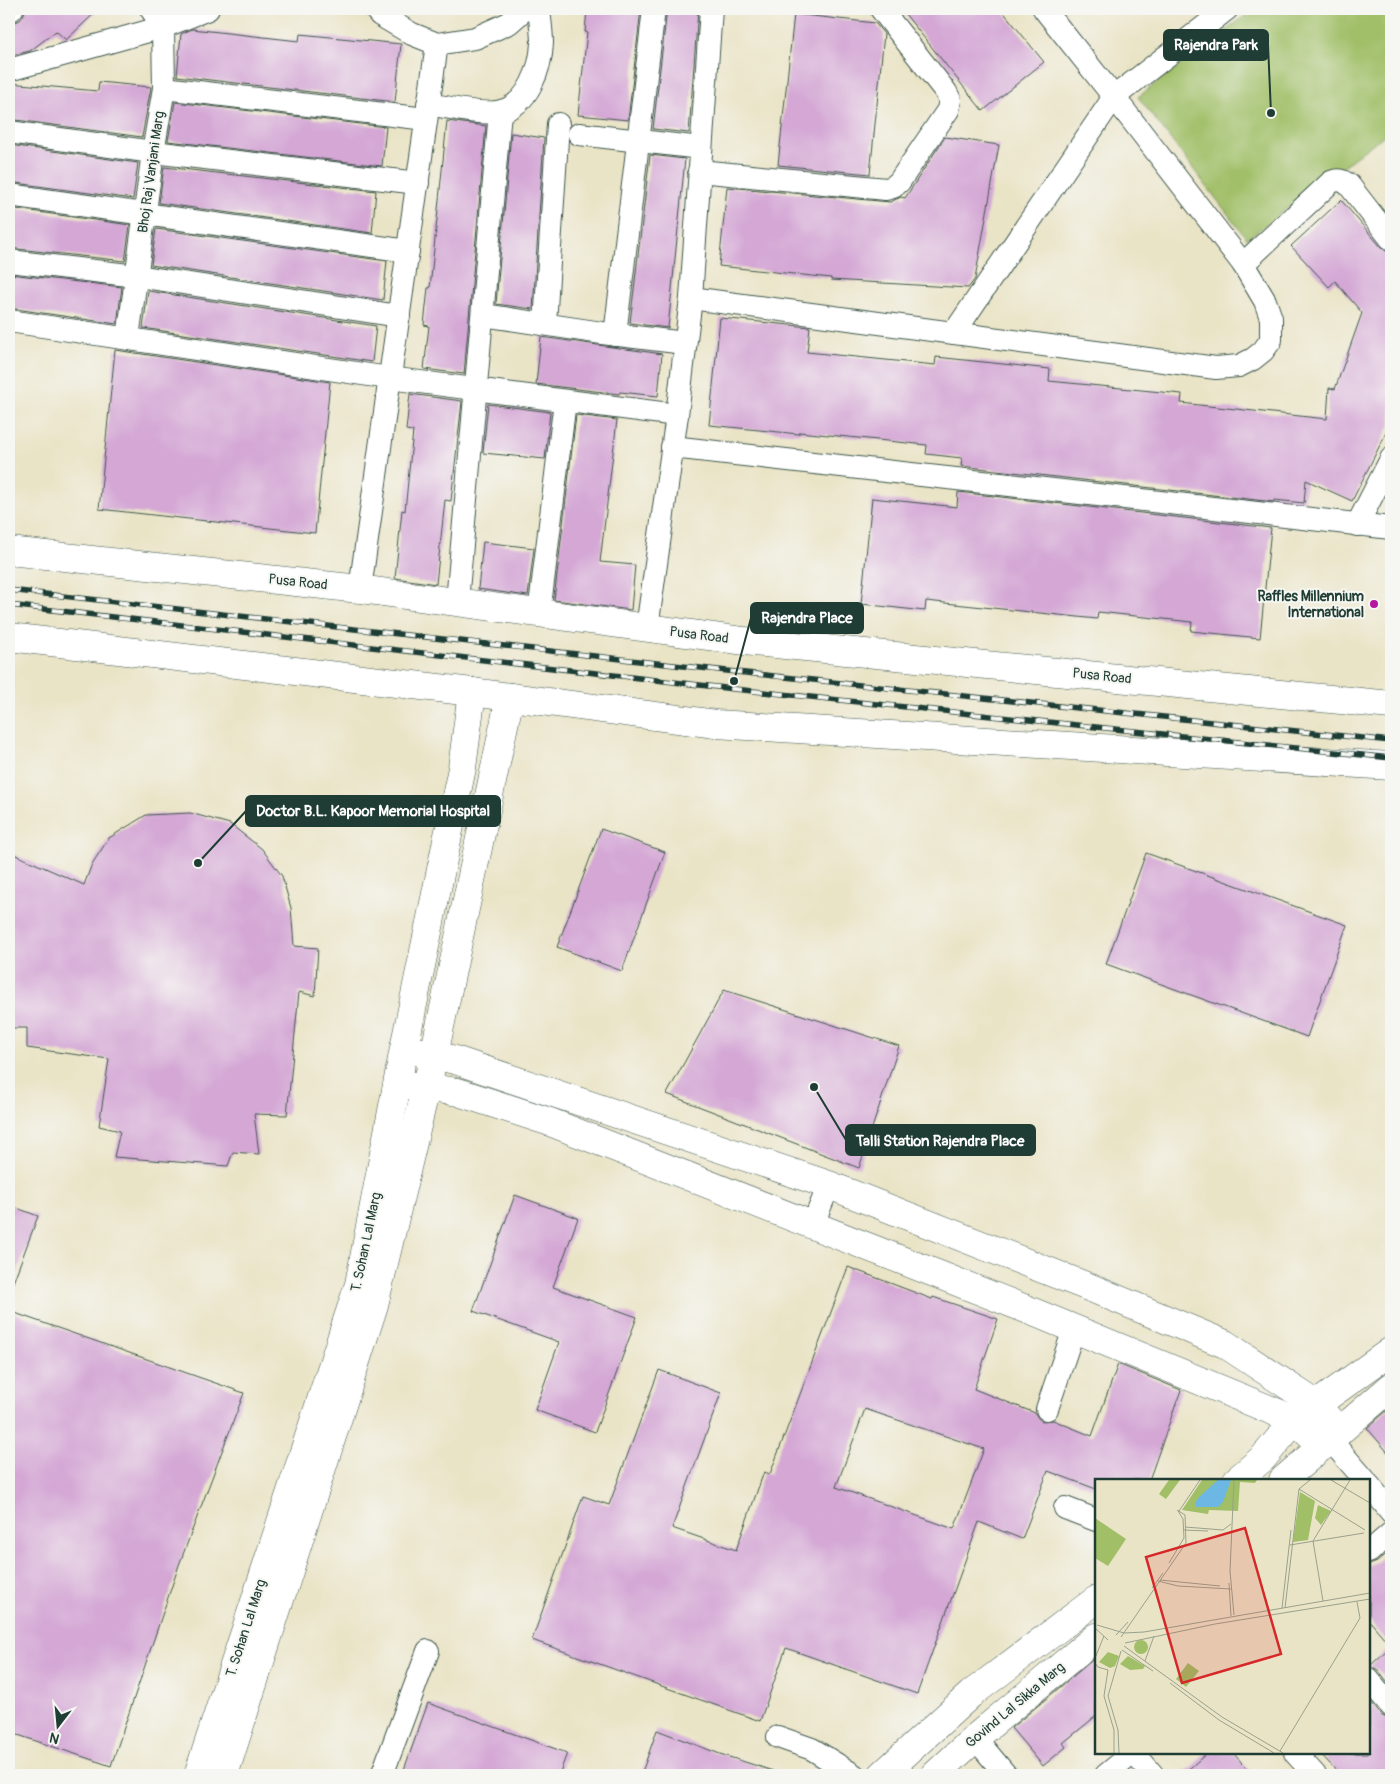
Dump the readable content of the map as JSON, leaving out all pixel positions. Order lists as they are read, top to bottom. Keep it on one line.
{"streets":{"street":["Bhoj Raj Vanjani Marg","Pusa Road","T. Sohan Lal Marg","Govind Lal Sikka Marg"]},"places":["Rajendra Park","Raffles Millennium International","Rajendra Place","Doctor B.L. Kapoor Memorial Hospital","Talli Station Rajendra Place"],"north":"bottom"}
